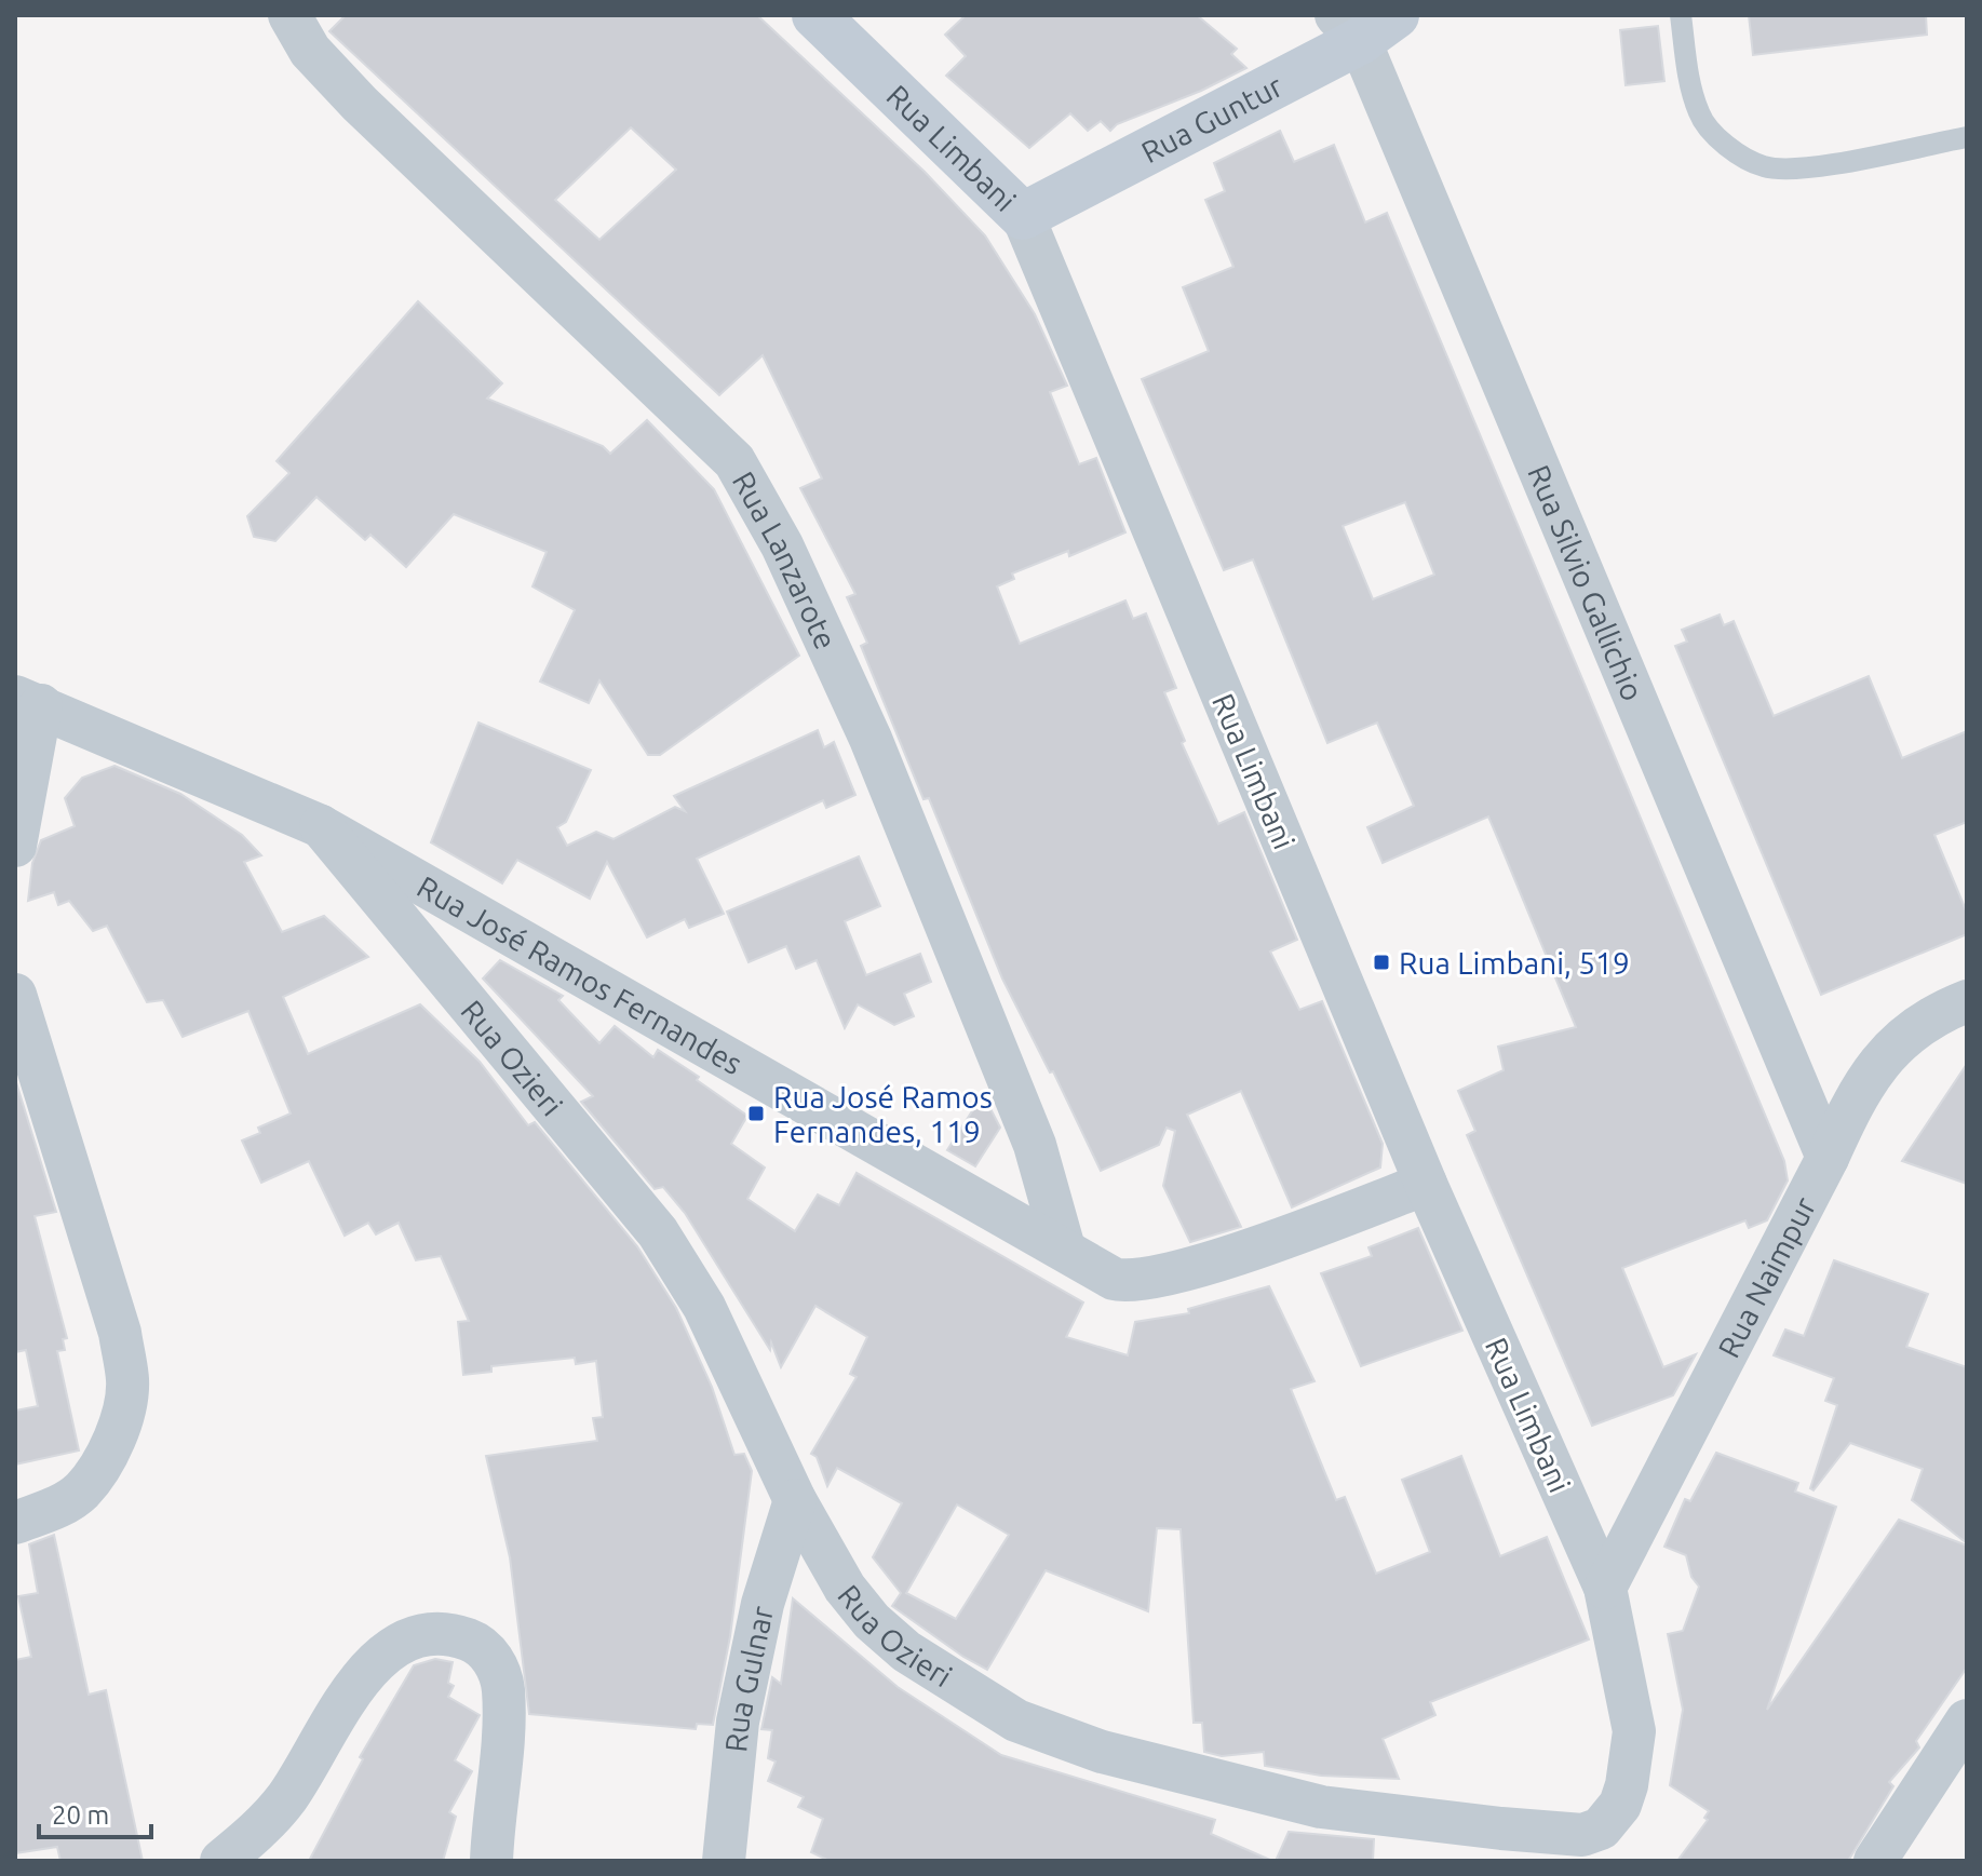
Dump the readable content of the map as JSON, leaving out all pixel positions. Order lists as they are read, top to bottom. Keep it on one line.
{"streets":{"main road":["Rua Guntur","Rua Limbani"],"street":["Rua Lanzarote","Rua Silvio Gallichio","Rua José Ramos Fernandes","Rua Ozieri","Rua Naimpur","Rua Gulnar"]},"crossings":[["Rua Guntur","Rua Limbani"],["Rua Guntur","Rua Silvio Gallichio"],["Rua Limbani","Rua José Ramos Fernandes"],["Rua Limbani","Rua Ozieri"],["Rua Limbani","Rua Naimpur"],["Rua Lanzarote","Rua José Ramos Fernandes"],["Rua Silvio Gallichio","Rua Naimpur"],["Rua José Ramos Fernandes","Rua Ozieri"],["Rua Ozieri","Rua Naimpur"],["Rua Ozieri","Rua Gulnar"]],"places":{"transit":["Rua Limbani, 519","Rua José Ramos Fernandes, 119"]},"scale_bar":"20 m"}
